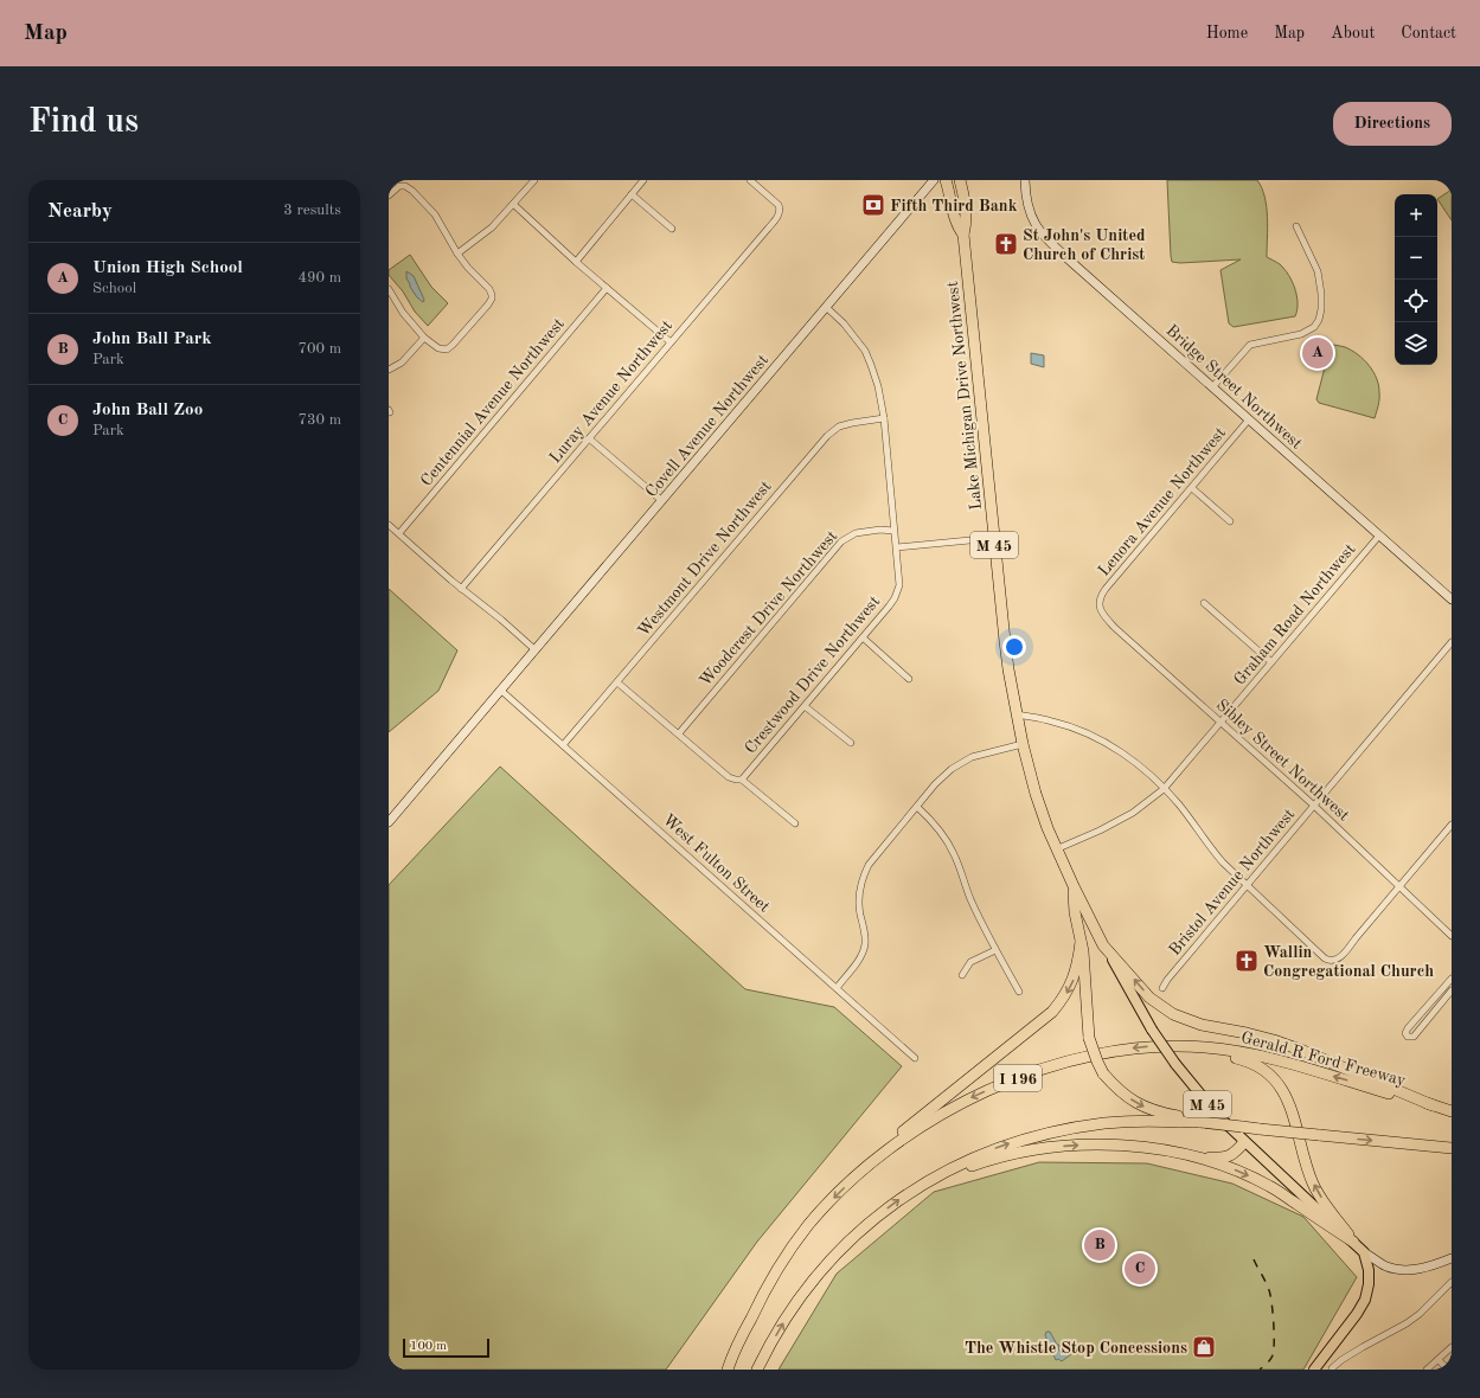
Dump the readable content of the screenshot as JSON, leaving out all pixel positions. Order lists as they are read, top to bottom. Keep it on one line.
{"streets":{"highway":["Lake Michigan Drive Northwest","M 45","Gerald R Ford Freeway","I 196"],"street":["Bridge Street Northwest","Luray Avenue Northwest","Centennial Avenue Northwest","Covell Avenue Northwest","Lenora Avenue Northwest","Westmont Drive Northwest","Woodcrest Drive Northwest","Graham Road Northwest","Crestwood Drive Northwest","Sibley Street Northwest","West Fulton Street","Bristol Avenue Northwest"]},"crossings":[["Bridge Street Northwest","Lenora Avenue Northwest"],["Bridge Street Northwest","Graham Road Northwest"],["Lake Michigan Drive Northwest","Graham Road Northwest"],["Covell Avenue Northwest","West Fulton Street"],["Lenora Avenue Northwest","Sibley Street Northwest"],["Westmont Drive Northwest","West Fulton Street"],["Graham Road Northwest","Sibley Street Northwest"],["Sibley Street Northwest","Bristol Avenue Northwest"]],"places":{"bank":["Fifth Third Bank"],"church":["St John's United Church of Christ","Wallin Congregational Church"],"shop":["The Whistle Stop Concessions"]},"scale_bar":"100 m","page":{"header":"Map","nav":["Home","Map","About","Contact"],"buttons":"Directions","title":"Find us","heading":["Nearby","3 results"],"map_buttons":["+","−"],"list":[{"mark":"A","name":"Union High School","note":"School","value":"490 m"},{"mark":"B","name":"John Ball Park","note":"Park","value":"700 m"},{"mark":"C","name":"John Ball Zoo","note":"Park","value":"730 m"}],"pins":["A","B","C"],"scale":"100 m"}}
